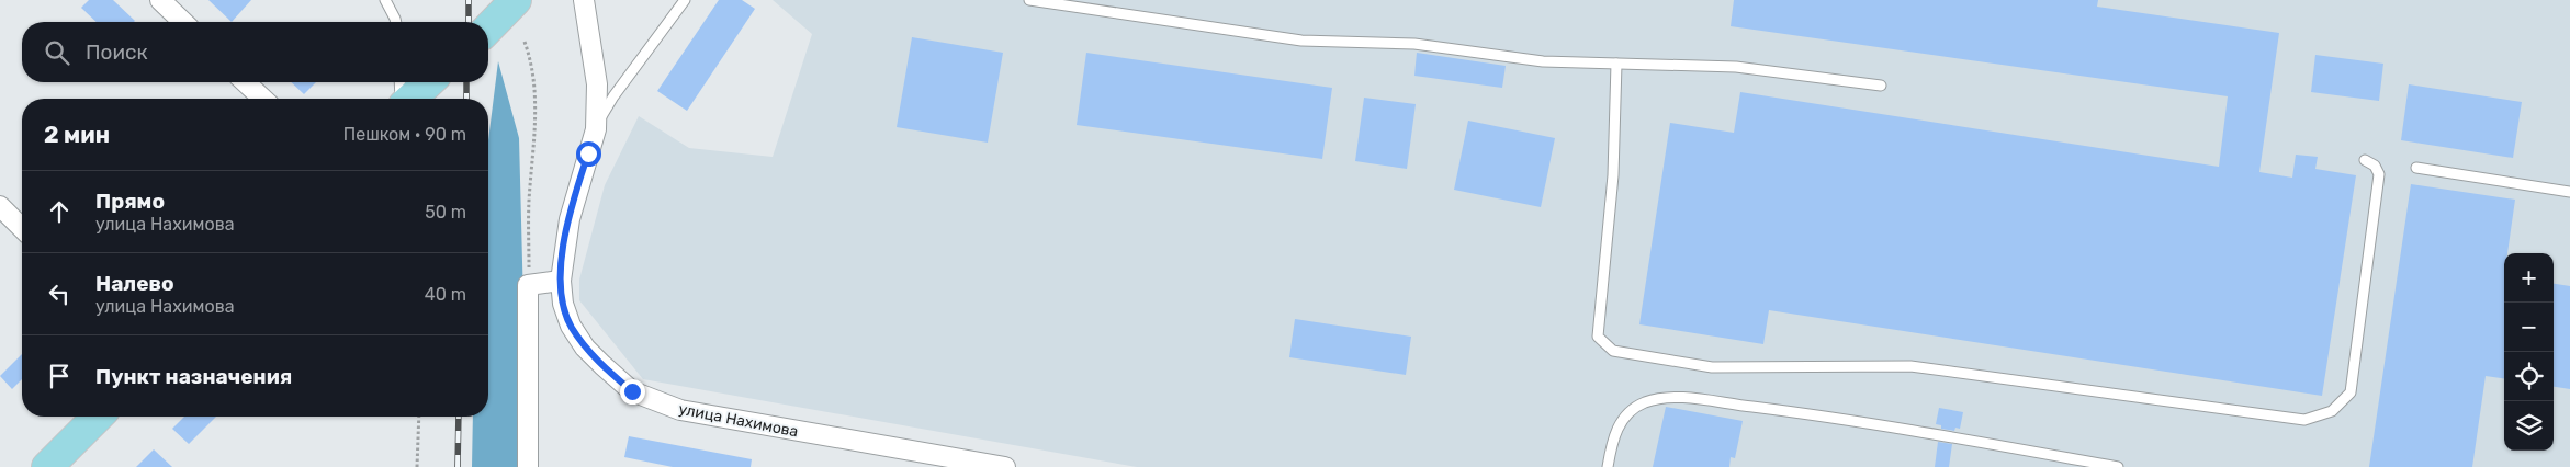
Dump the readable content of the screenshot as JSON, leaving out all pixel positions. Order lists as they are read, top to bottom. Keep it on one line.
{"streets":{"street":["улица Нахимова"]},"page":{"search":"Поиск","heading":["2 мин","Пешком · 90 m"],"list":[["Прямо","улица Нахимова","50 m"],["Налево","улица Нахимова","40 m"],"Пункт назначения"],"map_buttons":["+","−"]}}
